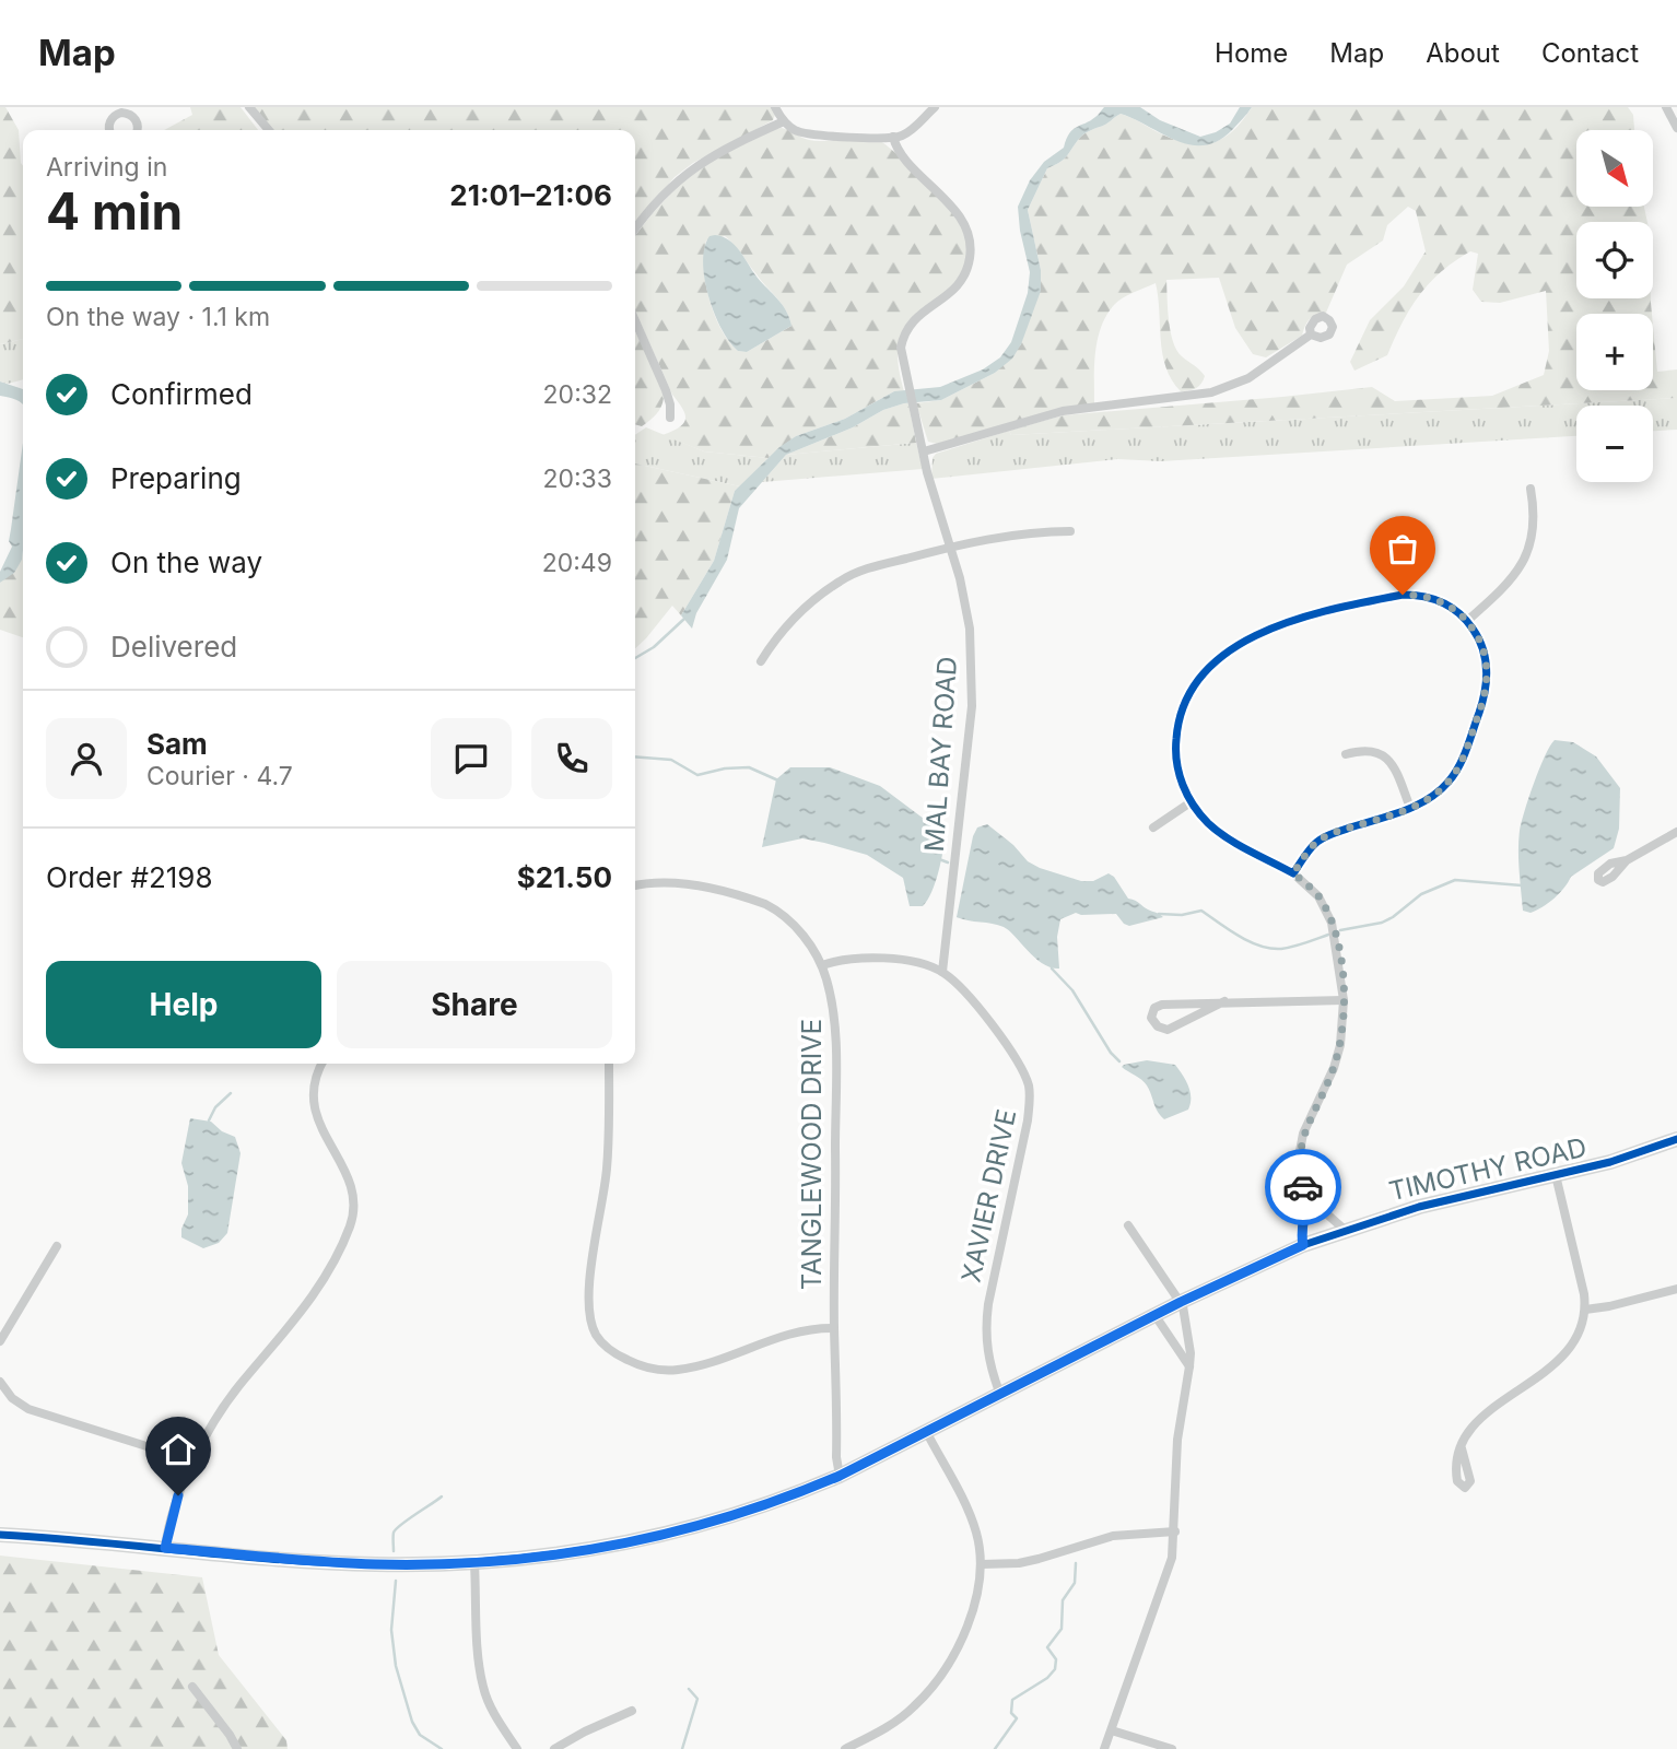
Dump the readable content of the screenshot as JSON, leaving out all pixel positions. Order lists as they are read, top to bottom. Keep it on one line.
{"streets":{"main road":["TIMOTHY ROAD"],"street":["MAL BAY ROAD","TANGLEWOOD DRIVE","XAVIER DRIVE"]},"crossings":[["MAL BAY ROAD","XAVIER DRIVE"],["TANGLEWOOD DRIVE","TIMOTHY ROAD"],["TANGLEWOOD DRIVE","XAVIER DRIVE"],["TIMOTHY ROAD","XAVIER DRIVE"]],"north":"bottom right","page":{"header":"Map","nav":["Home","Map","About","Contact"],"map_buttons":["+","−"],"heading":["4 min","Arriving in","21:01–21:06"],"panel":["Sam","Courier · 4.7","Order #2198","$21.50"],"bar":"On the way · 1.1 km","list":[["Confirmed","20:32"],["Preparing","20:33"],["On the way","20:49"],"Delivered"],"buttons":["Help","Share"]}}
